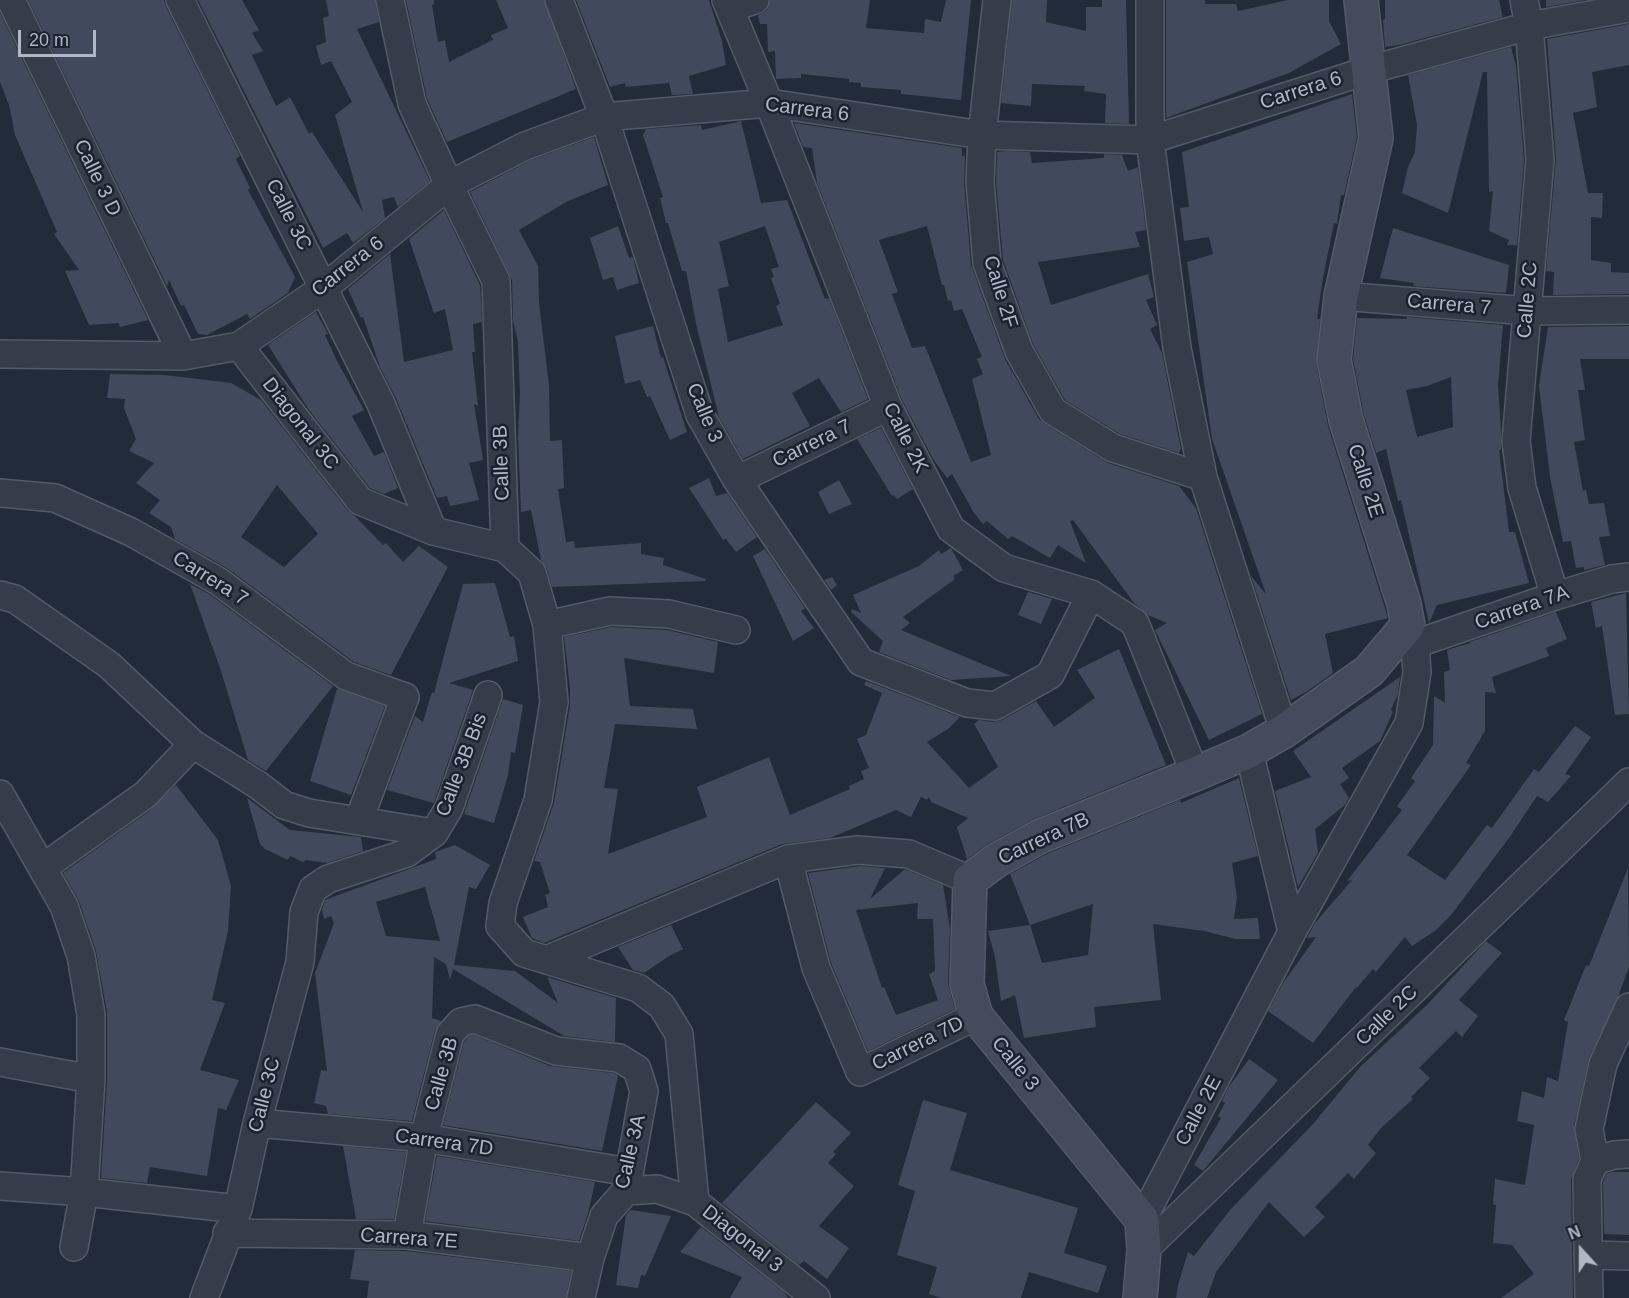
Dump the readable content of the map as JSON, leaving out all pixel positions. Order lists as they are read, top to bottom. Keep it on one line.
{"streets":{"street":["Carrera 6","Calle 3 D","Calle 3C","Calle 2F","Calle 2C","Carrera 7","Calle 3","Diagonal 3C","Calle 2K","Calle 3B","Calle 2E","Carrera 7A","Calle 3B Bis","Carrera 7B","Carrera 7D","Calle 3A","Carrera 7E","Diagonal 3"]},"crossings":[["Carrera 6","Calle 3 D"],["Carrera 6","Calle 3C"],["Carrera 6","Calle 2F"],["Carrera 6","Calle 2C"],["Carrera 6","Calle 3"],["Carrera 6","Diagonal 3C"],["Carrera 6","Calle 2K"],["Carrera 6","Calle 3B"],["Carrera 6","Calle 2E"],["Calle 3C","Diagonal 3C"],["Calle 3C","Calle 3B Bis"],["Calle 3C","Carrera 7D"],["Calle 3C","Carrera 7E"],["Calle 2C","Carrera 7"],["Calle 2C","Calle 3"],["Calle 2C","Calle 2E"],["Calle 2C","Carrera 7A"],["Carrera 7","Calle 3"],["Carrera 7","Calle 2K"],["Carrera 7","Calle 2E"],["Calle 3","Calle 2K"],["Calle 3","Calle 2E"],["Calle 3","Carrera 7B"],["Calle 3","Carrera 7D"],["Calle 2K","Carrera 7B"],["Calle 3B","Carrera 7D"],["Calle 3B","Calle 3A"],["Calle 3B","Carrera 7E"],["Calle 2E","Carrera 7A"],["Calle 2E","Carrera 7B"],["Carrera 7A","Carrera 7B"],["Carrera 7D","Calle 3A"],["Carrera 7D","Diagonal 3"],["Calle 3A","Carrera 7E"],["Calle 3A","Diagonal 3"]],"scale_bar":"20 m","north":"top"}
